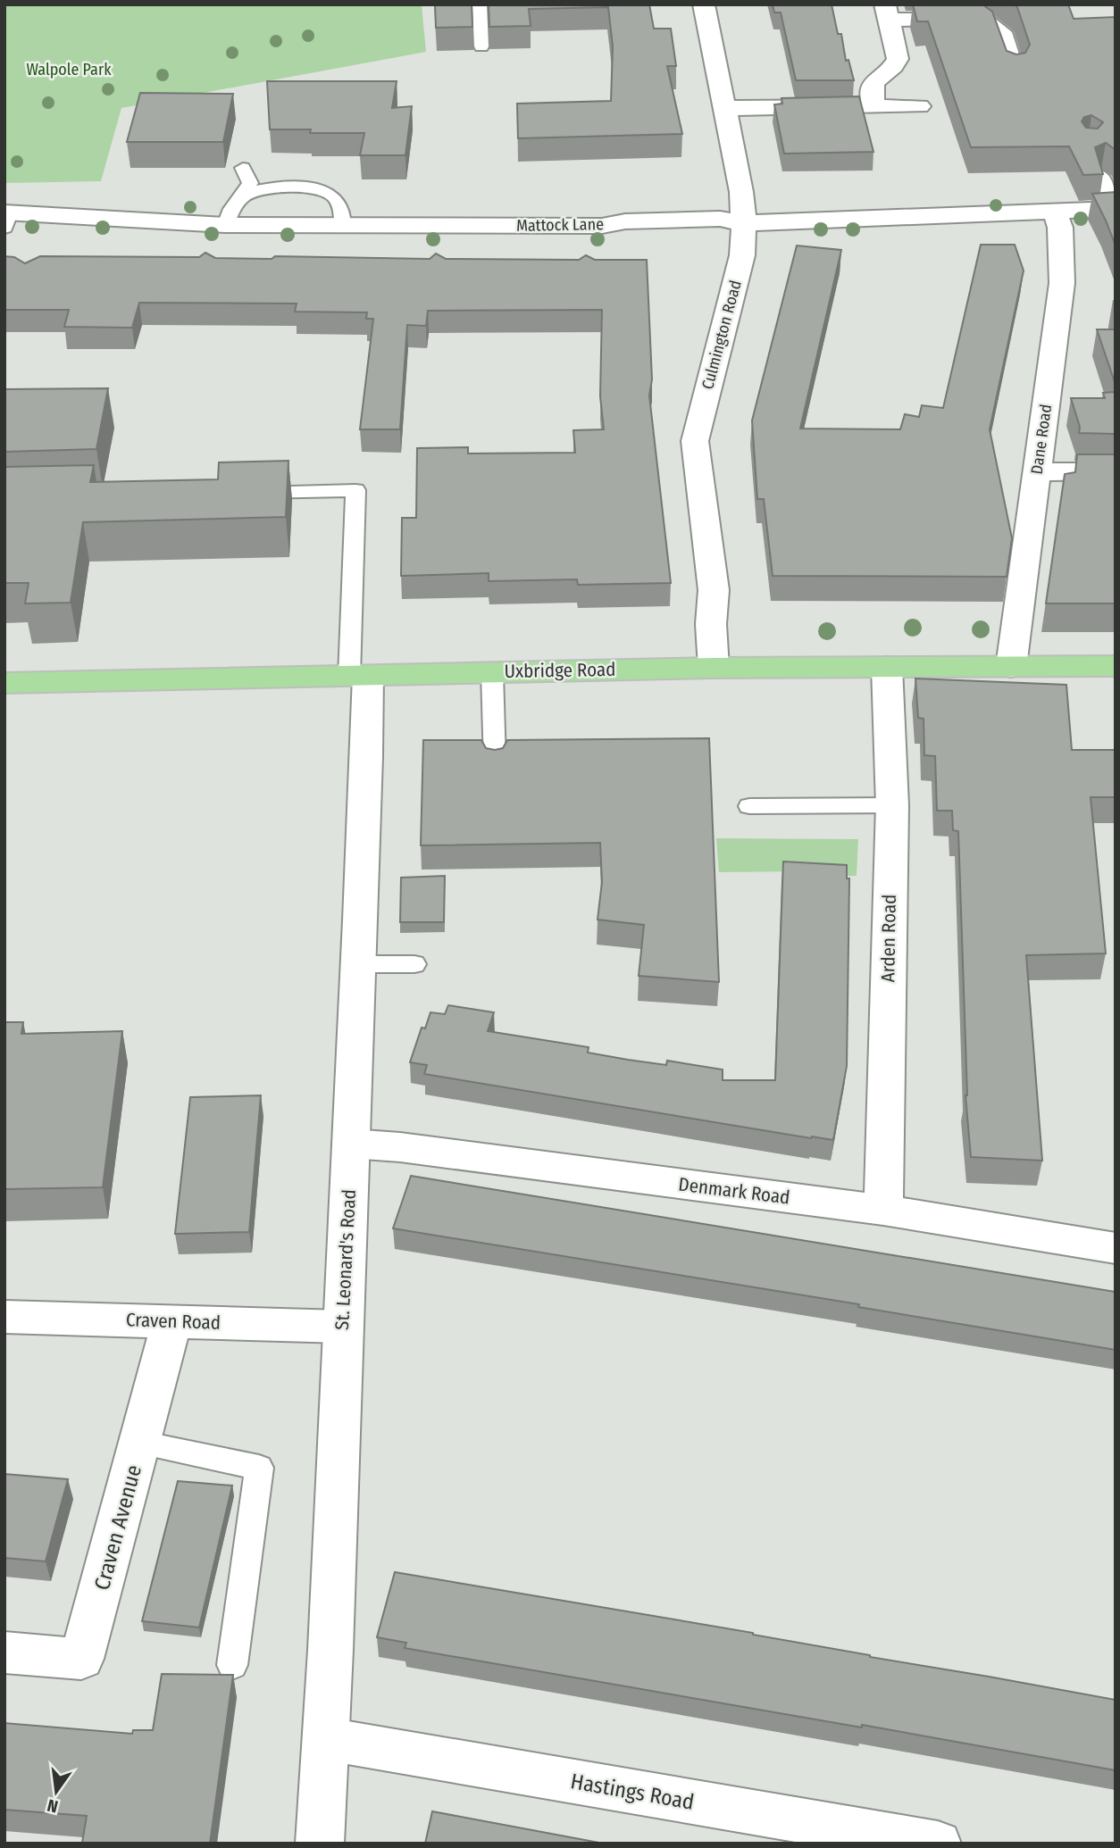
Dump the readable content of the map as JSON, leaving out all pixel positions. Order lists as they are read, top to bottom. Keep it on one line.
{"streets":{"main road":["Uxbridge Road"],"street":["Mattock Lane","Culmington Road","Dane Road","Arden Road","Denmark Road","St. Leonard's Road","Craven Road","Craven Avenue","Hastings Road"]},"crossings":[["Mattock Lane","Culmington Road"],["Mattock Lane","Dane Road"],["Culmington Road","Uxbridge Road"],["Dane Road","Uxbridge Road"],["Uxbridge Road","Arden Road"],["Uxbridge Road","St. Leonard's Road"],["Arden Road","Denmark Road"],["Denmark Road","St. Leonard's Road"],["St. Leonard's Road","Craven Road"],["St. Leonard's Road","Hastings Road"],["Craven Road","Craven Avenue"]],"parks":["Walpole Park"],"north":"bottom"}
